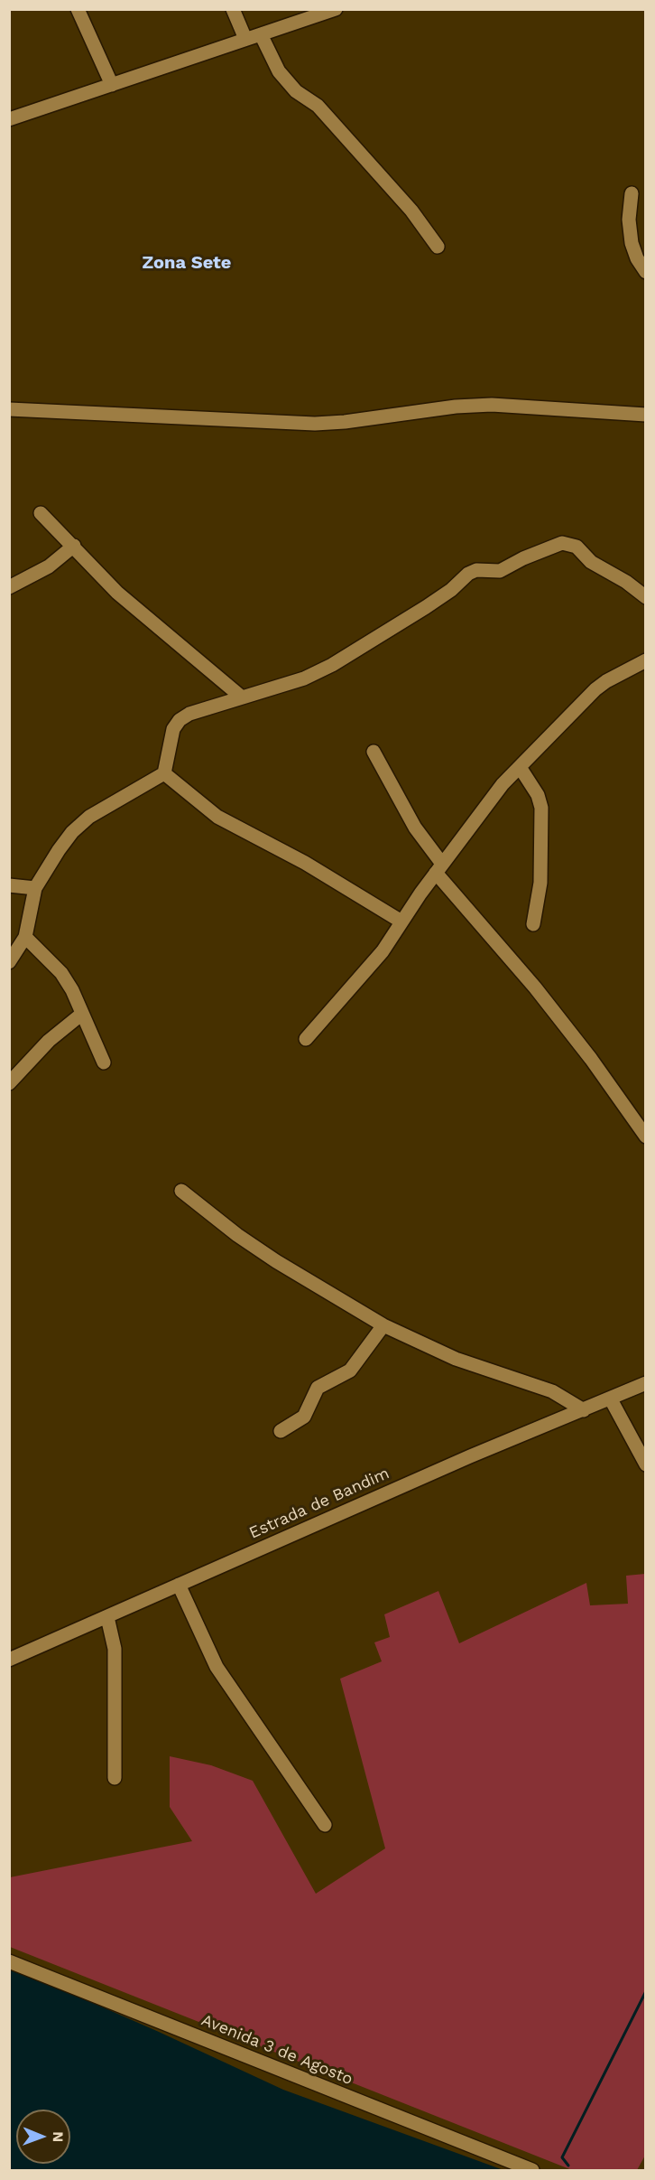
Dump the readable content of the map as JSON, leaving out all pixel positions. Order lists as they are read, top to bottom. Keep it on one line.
{"streets":{"street":["Estrada de Bandim","Avenida 3 de Agosto"]},"districts":["Zona Sete"],"north":"right"}
